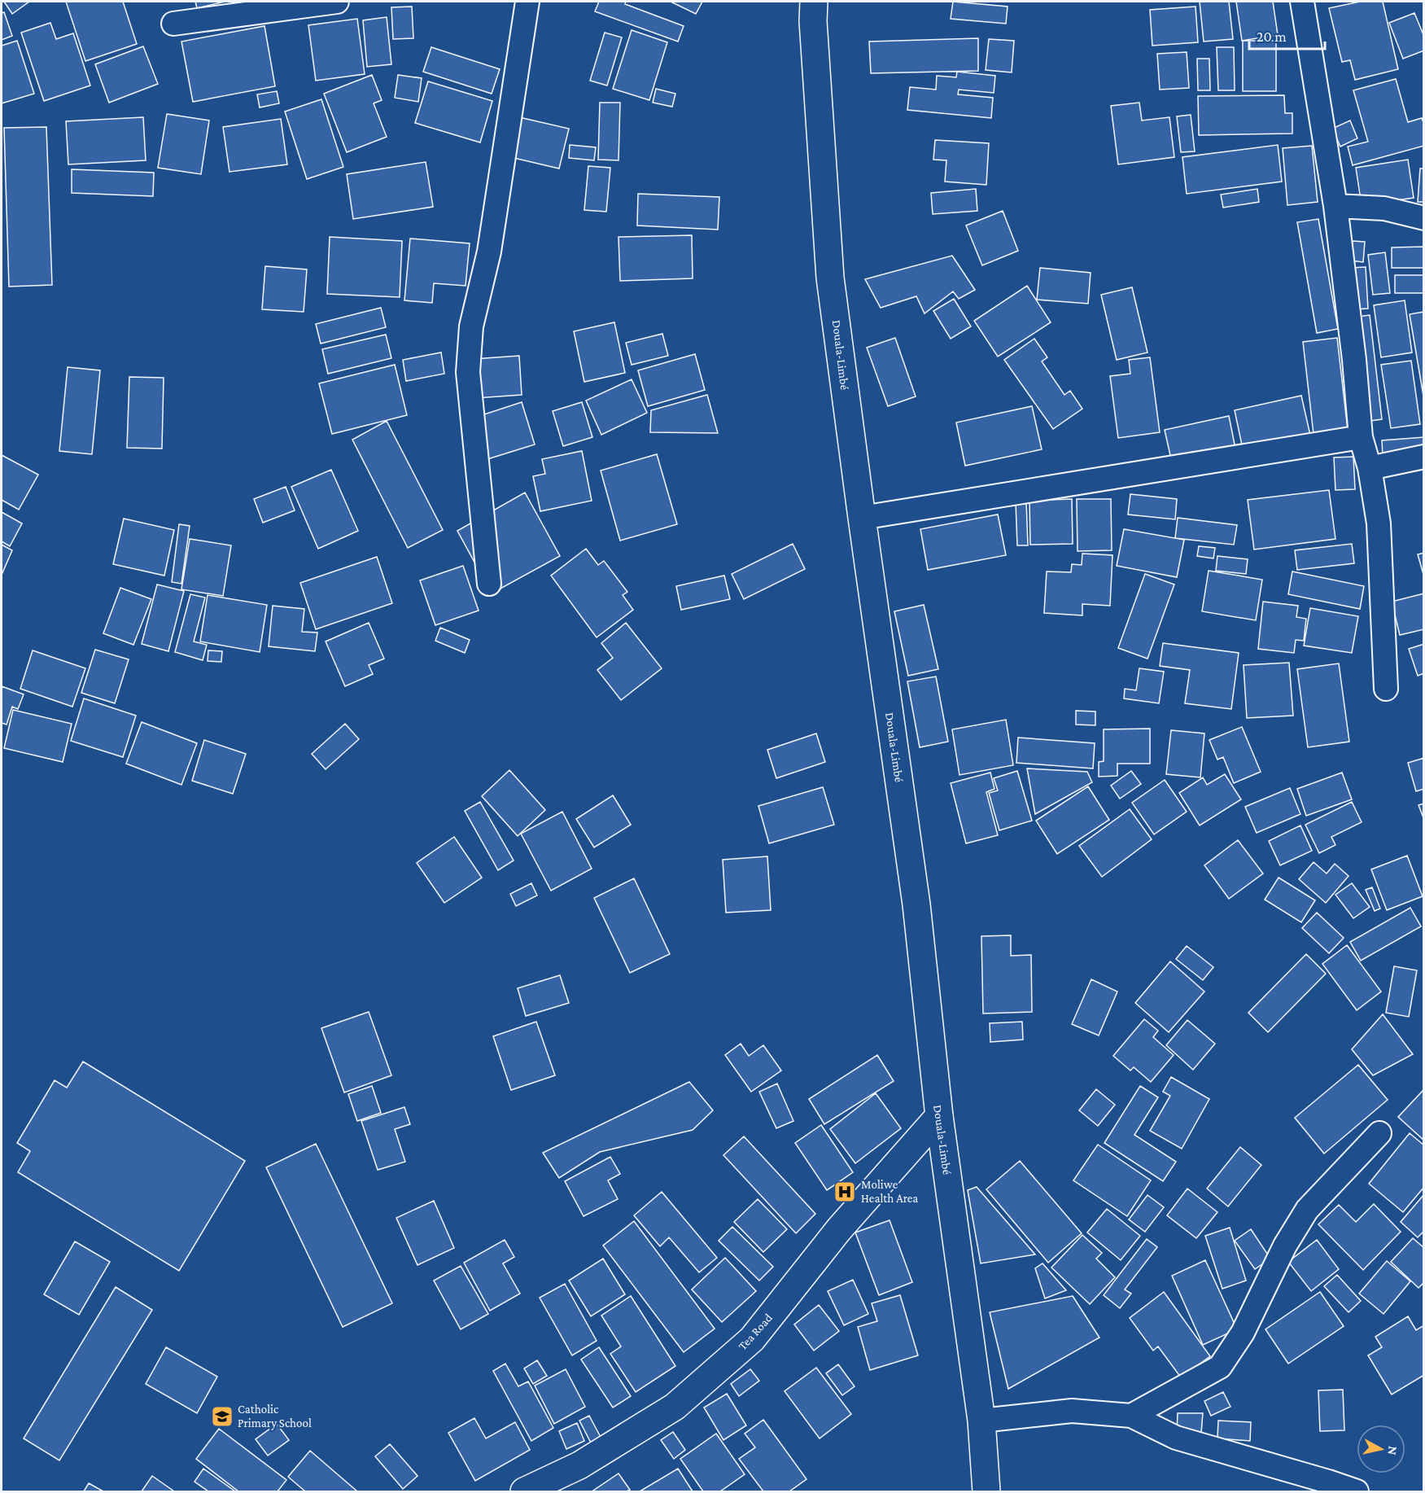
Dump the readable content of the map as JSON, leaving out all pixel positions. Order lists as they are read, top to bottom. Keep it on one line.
{"streets":{"main road":["Douala-Limbé","Tea Road"]},"crossings":[["Douala-Limbé","Tea Road"]],"places":{"hospital":["Moliwe Health Area"],"school or university":["Catholic Primary School"]},"scale_bar":"20 m","north":"right"}
